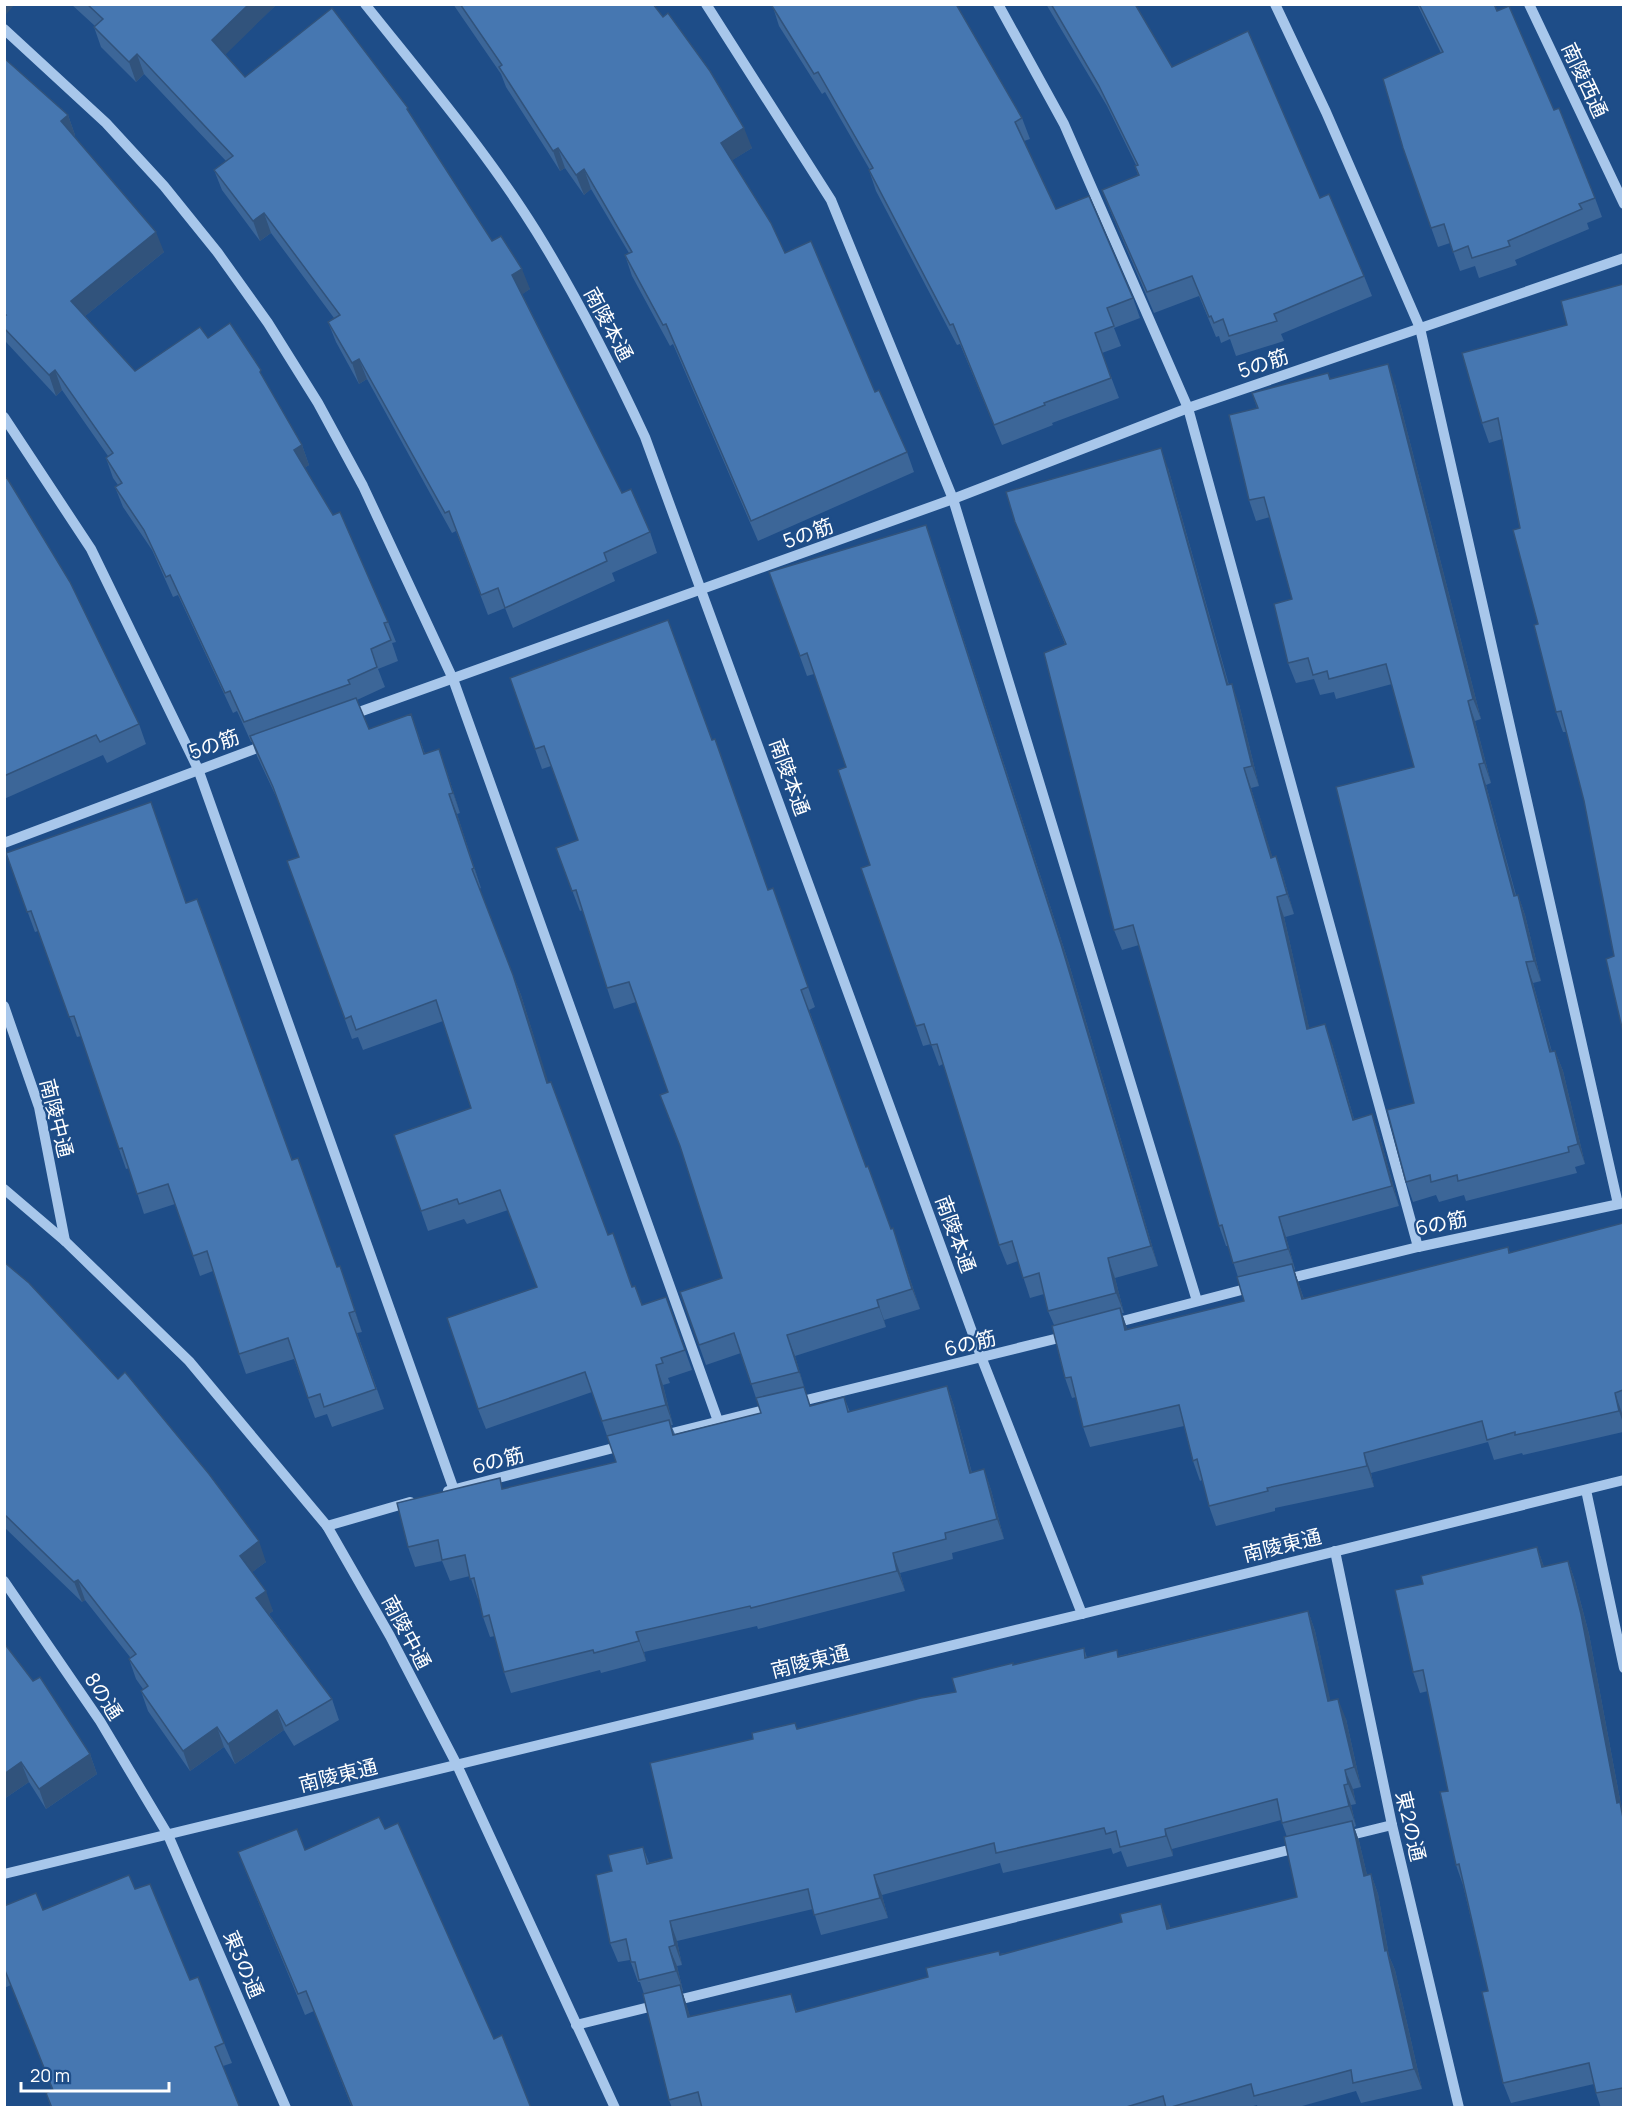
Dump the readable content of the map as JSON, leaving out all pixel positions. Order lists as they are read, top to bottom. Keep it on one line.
{"streets":{"street":["南陵西通","南陵本通","5の筋","南陵中通","6の筋","南陵東通","8の通","東2の通","東3の通"]},"crossings":[["南陵本通","5の筋"],["南陵本通","6の筋"],["南陵本通","南陵東通"],["南陵中通","6の筋"],["南陵中通","南陵東通"],["南陵東通","8の通"],["南陵東通","東2の通"],["南陵東通","東3の通"],["8の通","東3の通"]],"scale_bar":"20 m"}
